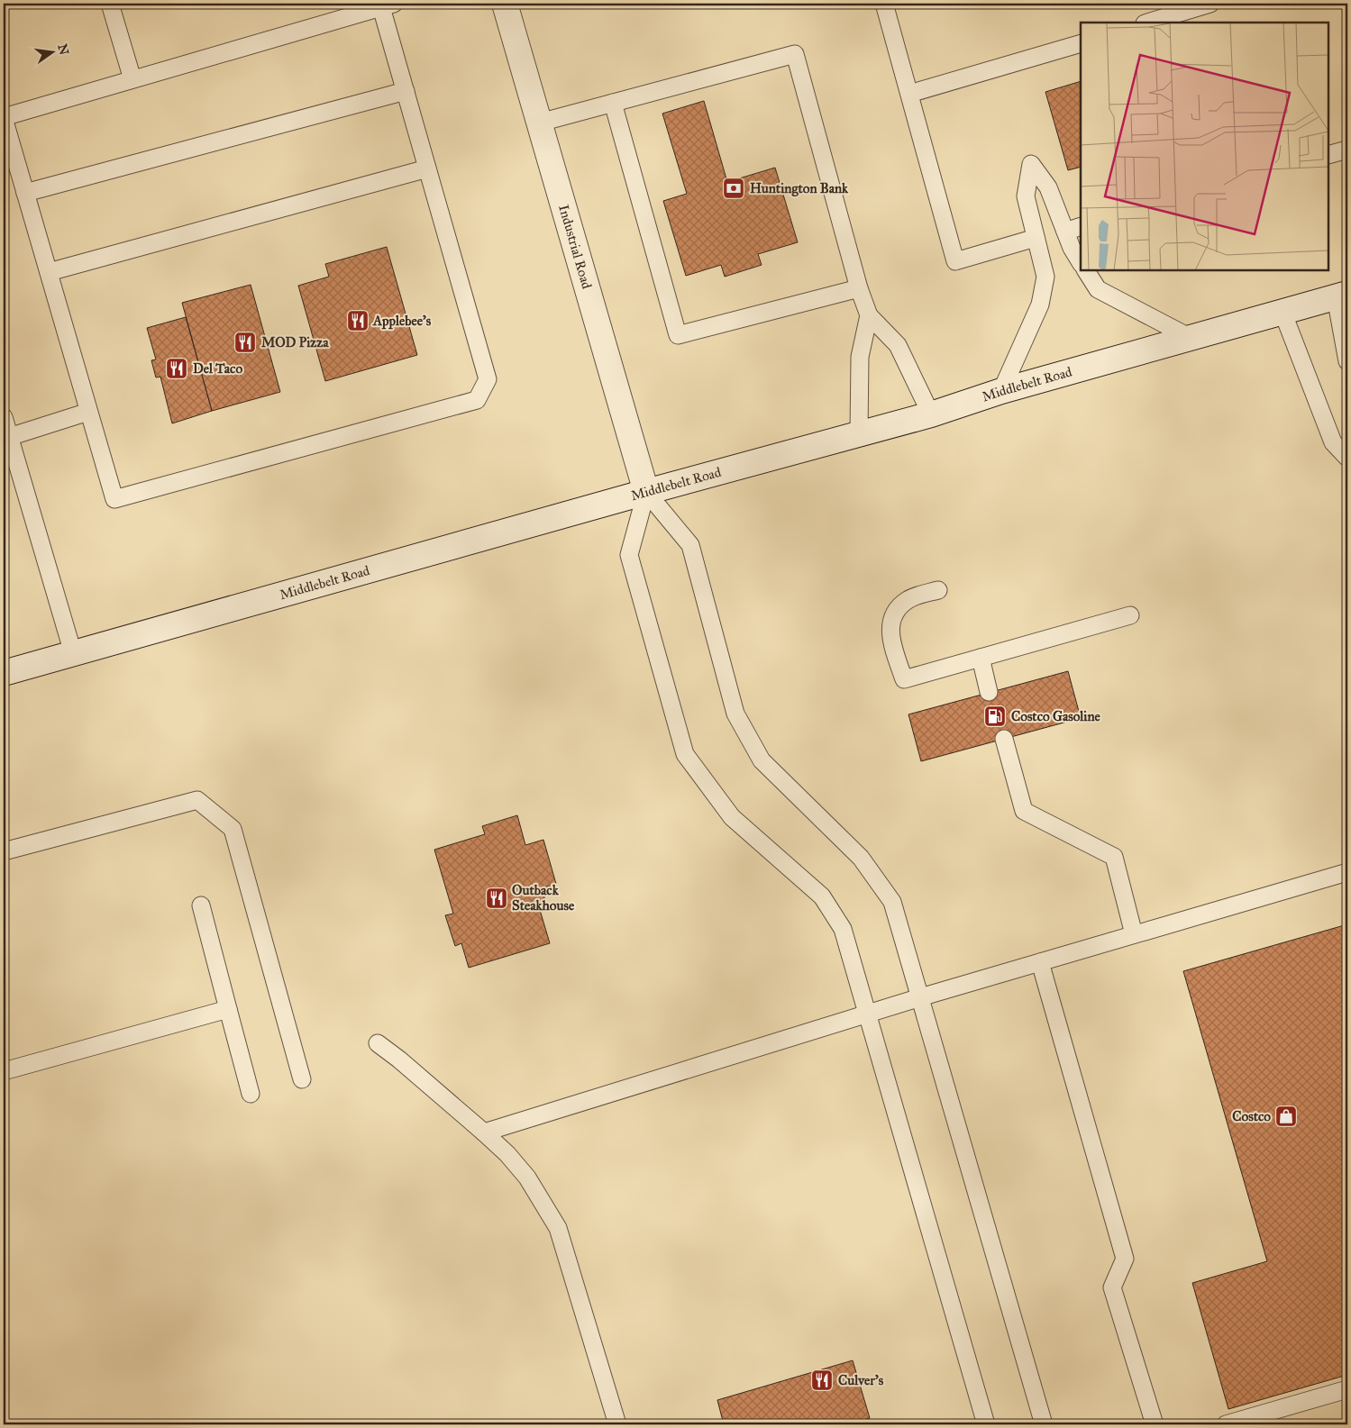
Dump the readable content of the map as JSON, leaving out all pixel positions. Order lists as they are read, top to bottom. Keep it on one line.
{"streets":{"main road":["Industrial Road","Middlebelt Road"]},"crossings":[["Industrial Road","Middlebelt Road"]],"places":{"bank":["Huntington Bank"],"restaurant":["Applebee's","MOD Pizza","Del Taco","Outback Steakhouse","Culver's"],"fuel station":["Costco Gasoline"],"shop":["Costco"]},"north":"right"}
